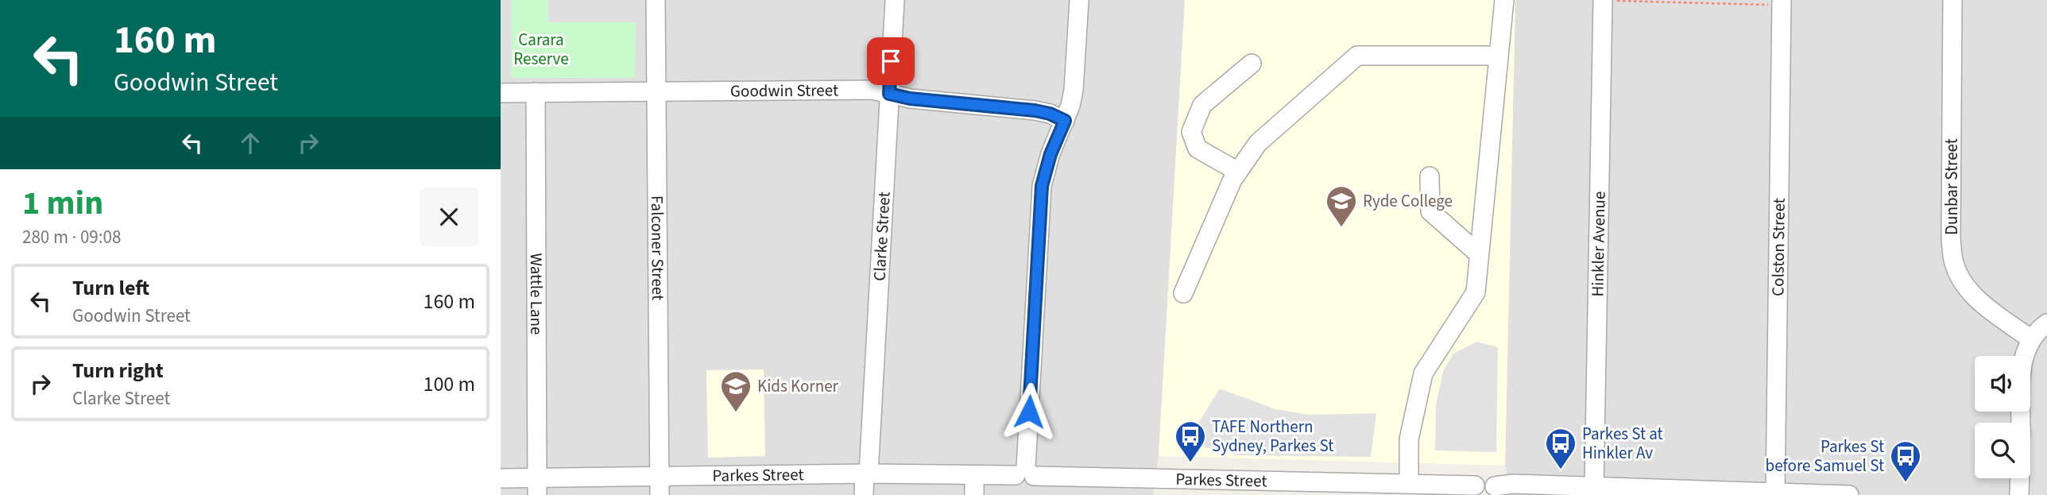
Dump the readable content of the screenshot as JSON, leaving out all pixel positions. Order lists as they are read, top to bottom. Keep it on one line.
{"streets":{"street":["Goodwin Street","Dunbar Street","Clarke Street","Hinkler Avenue","Colston Street","Falconer Street","Wattle Lane","Parkes Street"]},"crossings":[["Goodwin Street","Clarke Street"],["Goodwin Street","Falconer Street"],["Goodwin Street","Wattle Lane"],["Clarke Street","Parkes Street"],["Falconer Street","Parkes Street"],["Wattle Lane","Parkes Street"]],"parks":["Carara Reserve"],"places":{"school or university":["Ryde College","Kids Korner"],"bus stop":["TAFE Northern Sydney, Parkes St","Parkes St at Hinkler Av","Parkes St before Samuel St"]},"page":{"turn":["160 m","Goodwin Street"],"heading":["1 min","280 m · 09:08"],"list":[{"name":"Turn left","note":"Goodwin Street","value":"160 m"},{"name":"Turn right","note":"Clarke Street","value":"100 m"}]}}
